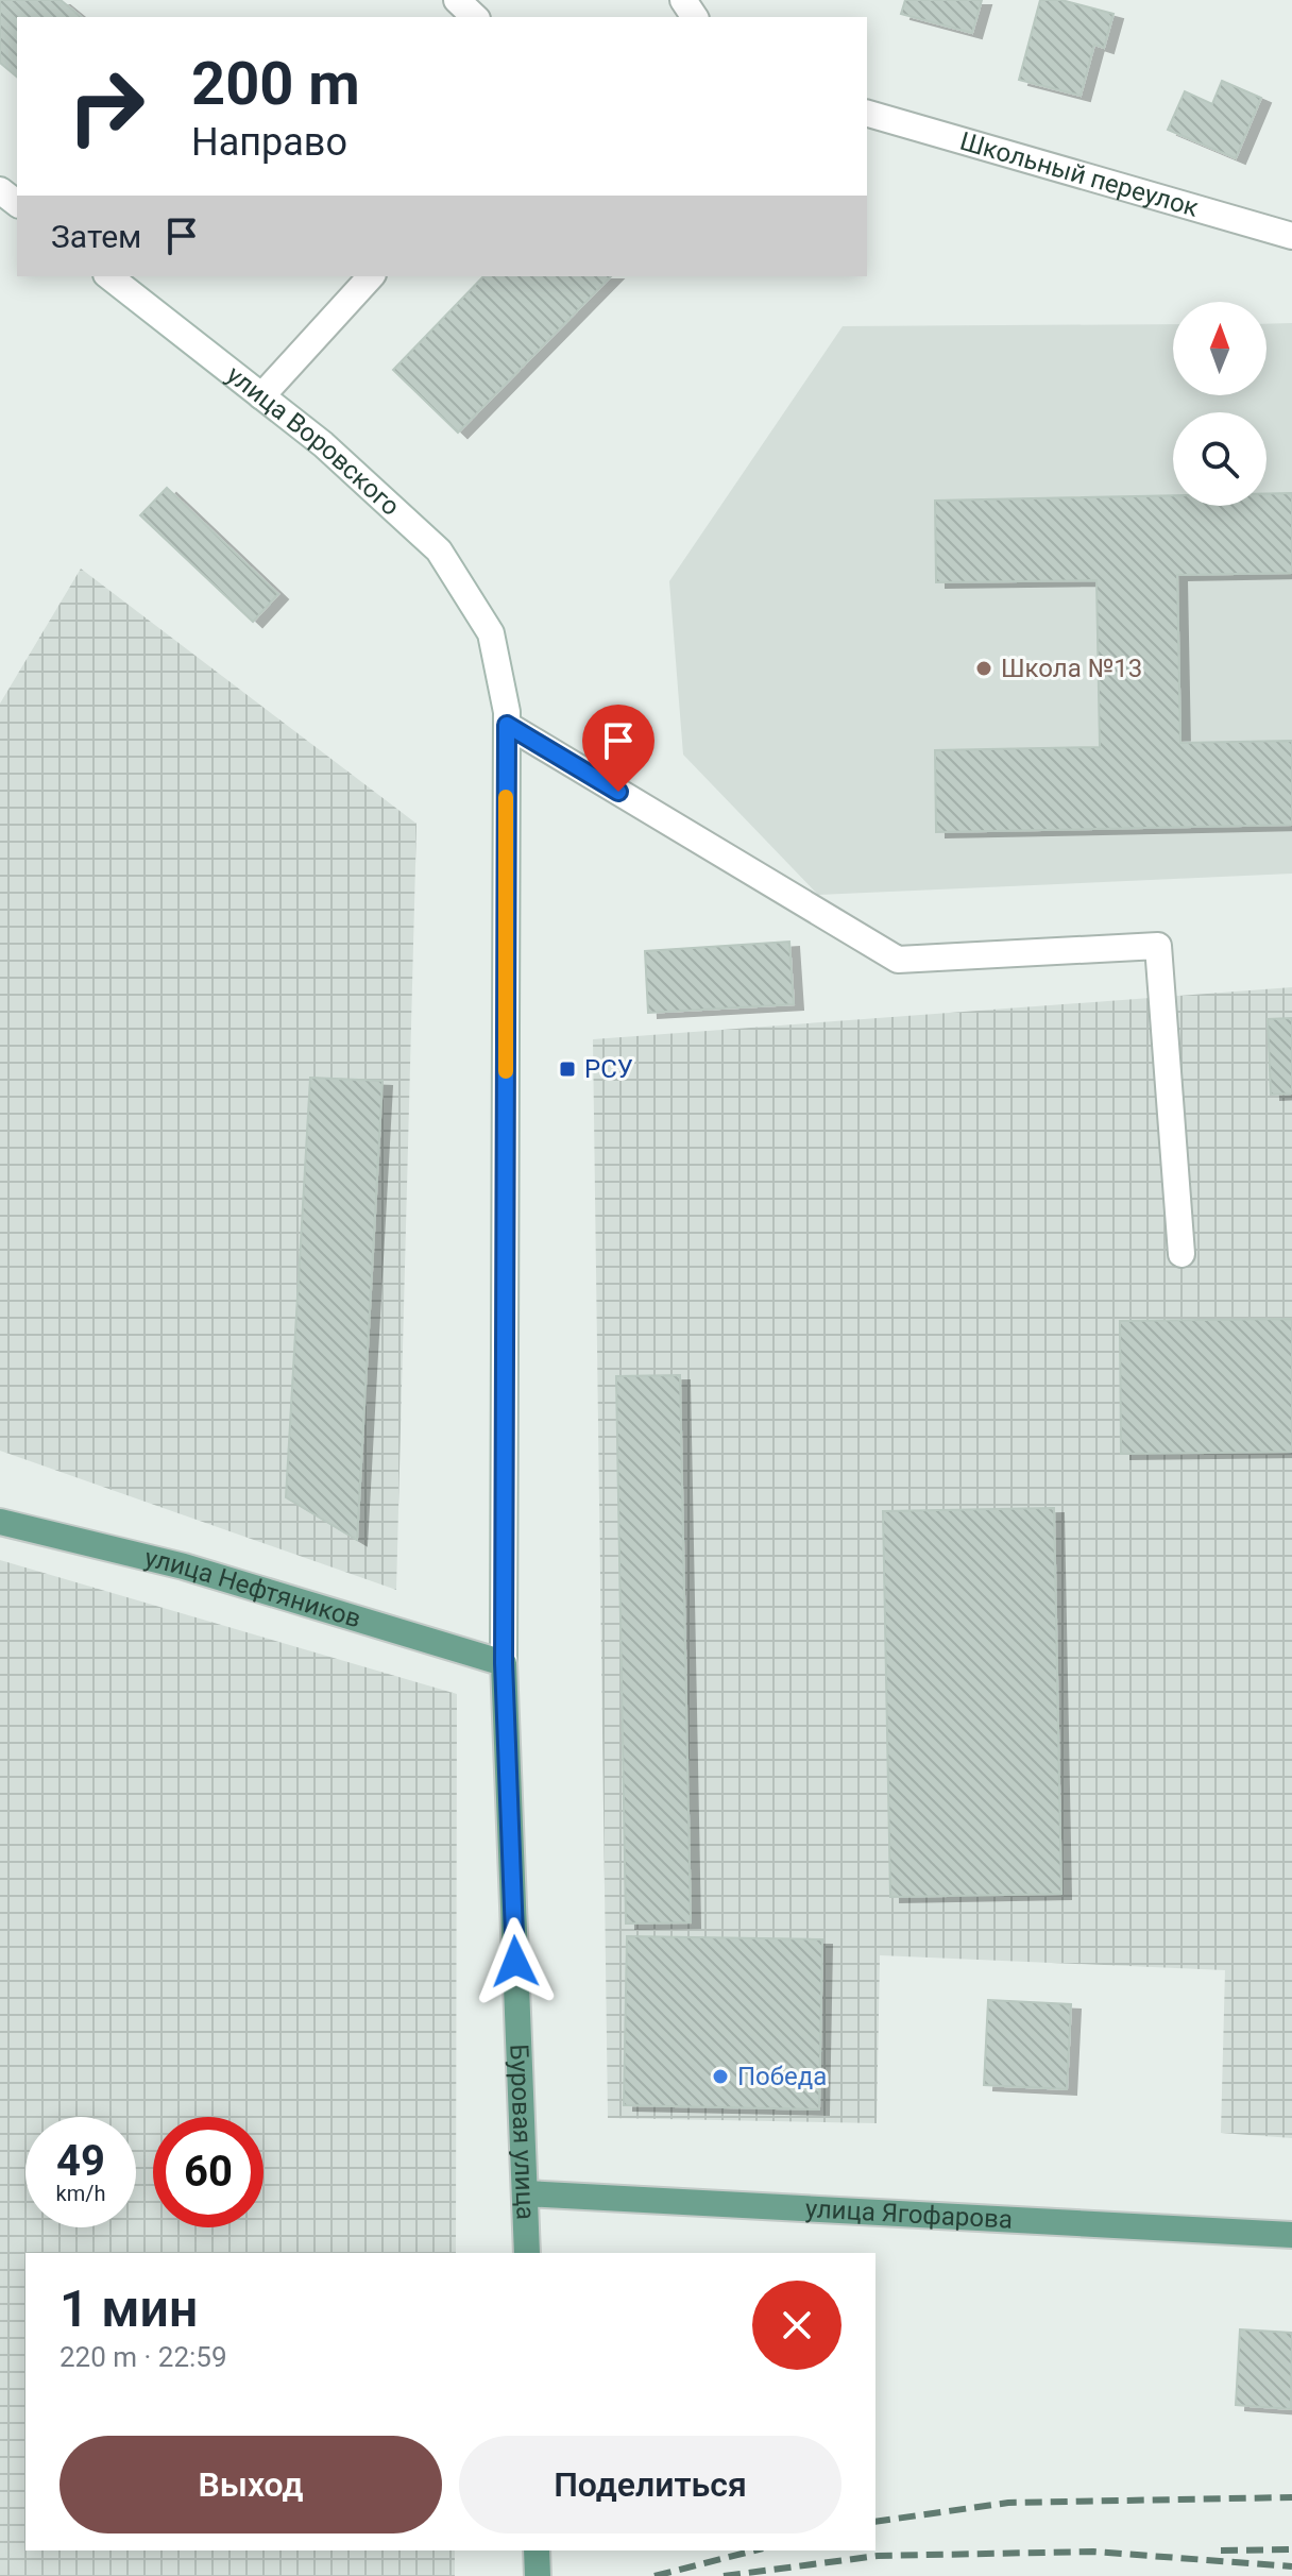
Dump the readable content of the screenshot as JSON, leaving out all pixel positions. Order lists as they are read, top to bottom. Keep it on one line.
{"streets":{"main road":["улица Нефтяников","Буровая улица","улица Ягофарова"],"street":["Школьный переулок","улица Воровского"]},"crossings":[["улица Воровского","Буровая улица"],["улица Нефтяников","Буровая улица"],["Буровая улица","улица Ягофарова"]],"places":{"other":["Школа №13","Победа"],"transit":["РСУ"]},"north":"top","page":{"turn":["200 m","Направо"],"then":"Затем","speed":"49 km/h","limit":"60","heading":["1 мин","220 m · 22:59"],"buttons":["Выход","Поделиться"]}}
